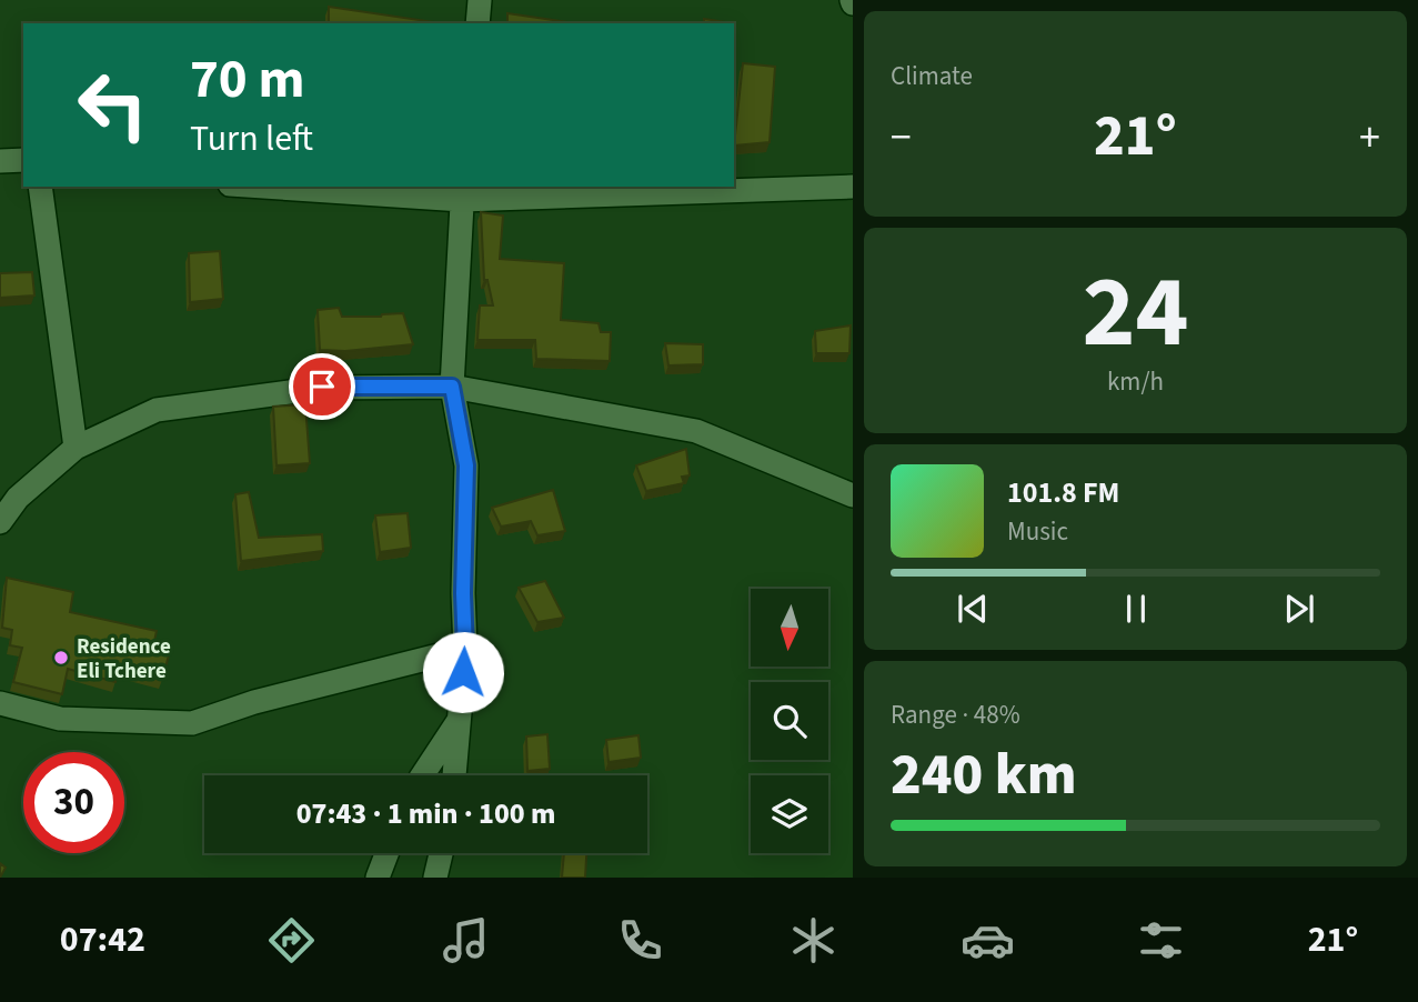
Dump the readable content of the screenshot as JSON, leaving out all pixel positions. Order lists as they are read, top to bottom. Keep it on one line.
{"places":["Residence Eli Tchere"],"north":"bottom","page":{"tile":["Climate",["24","km/h"],["Range · 48%","240 km"]],"turn":["70 m","Turn left"],"heat":["−","21°","+"],"song":["101.8 FM","Music"],"limit":"30","trip":"07:43 · 1 min · 100 m","tabs":["07:42","21°"]}}
